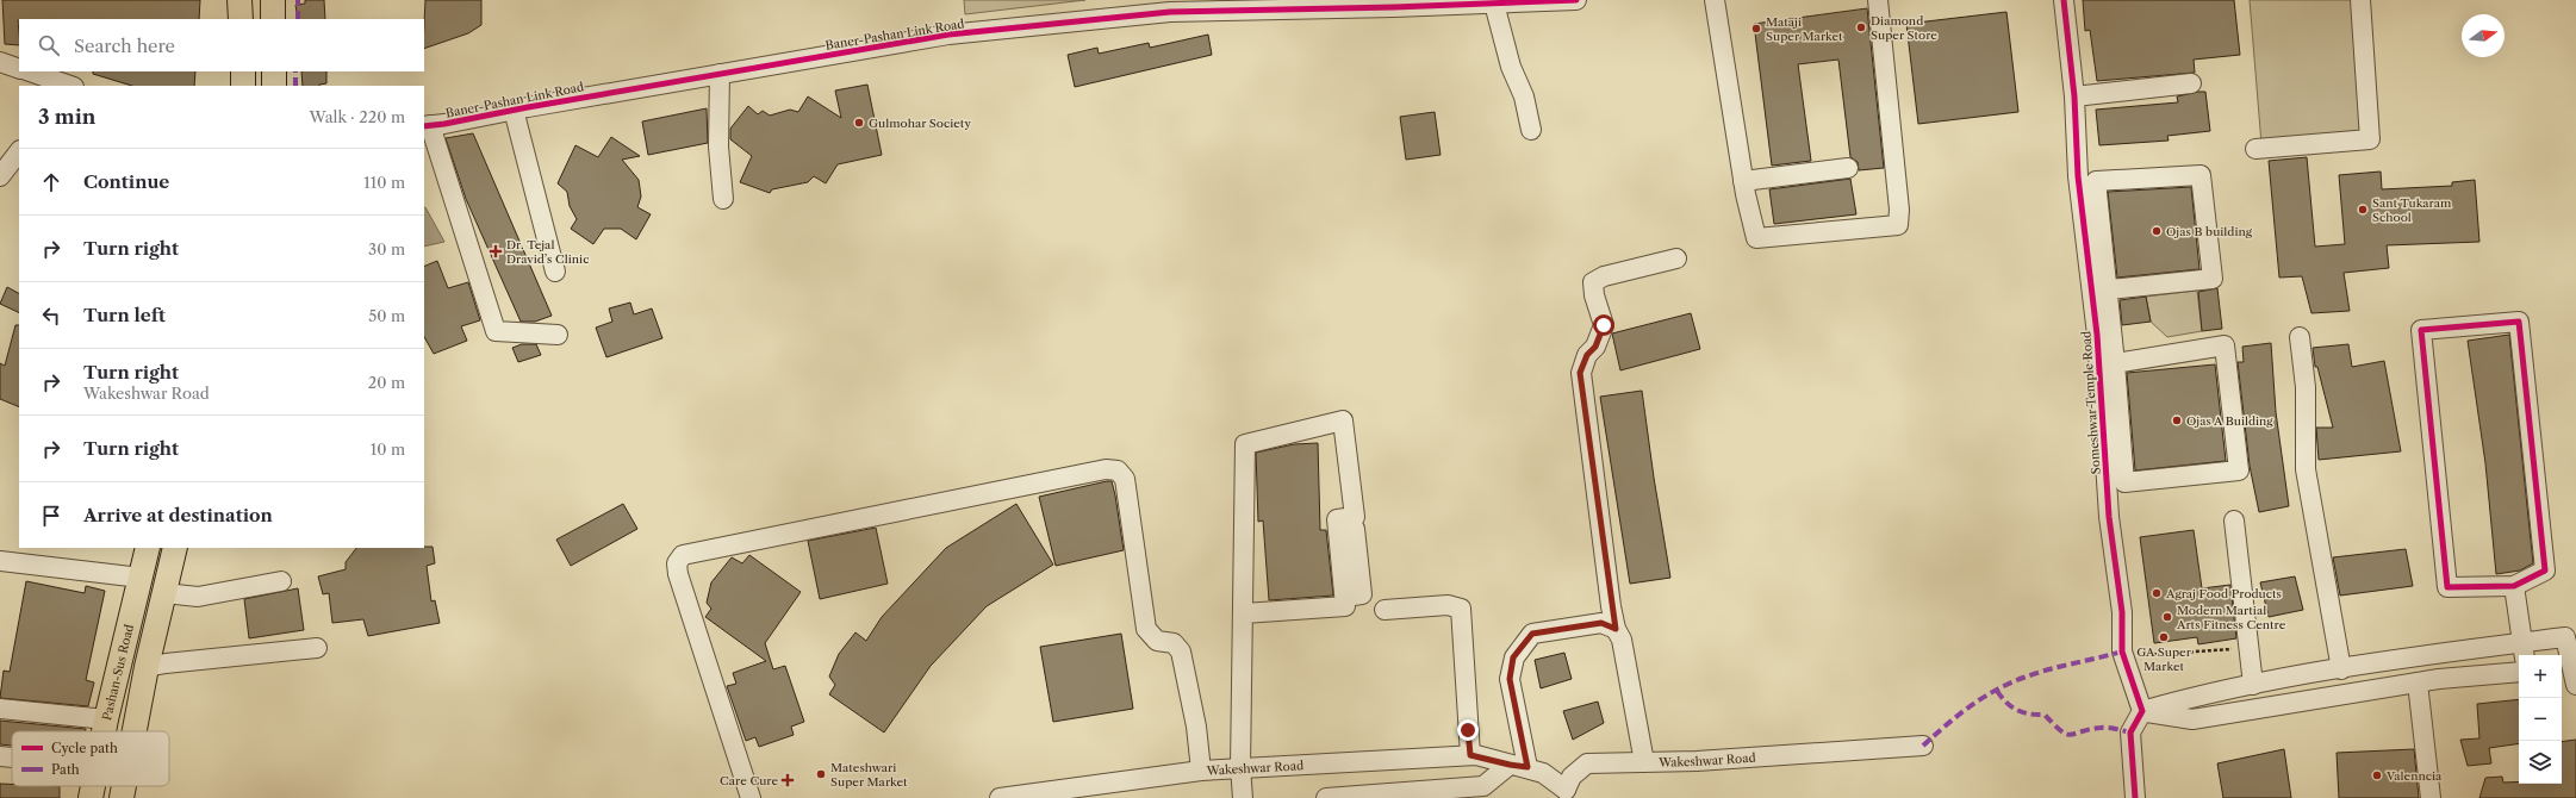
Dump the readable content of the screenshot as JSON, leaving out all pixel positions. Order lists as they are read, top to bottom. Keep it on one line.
{"streets":{"main road":["Pashan-Sus Road"],"street":["Baner-Pashan Link Road","Someshwar Temple Road","Wakeshwar Road"]},"places":{"other":["Diamond Super Store","Mataji Super Market","Gulmohar Society","Sant Tukaram School","Ojas B building","Ojas A Building","Agraj Food Products","Modern Martial Arts Fitness Centre","GA Super Market","Mateshwari Super Market","Valenncia"],"health":["Dr. Tejal Dravid’s Clinic","Care Cure"]},"legend":["Cycle path","Path"],"north":"right","page":{"search":"Search here","heading":["3 min","Walk · 220 m"],"list":[["Continue","110 m"],["Turn right","30 m"],["Turn left","50 m"],["Turn right","Wakeshwar Road","20 m"],["Turn right","10 m"],"Arrive at destination"],"map_buttons":["+","−"]}}
